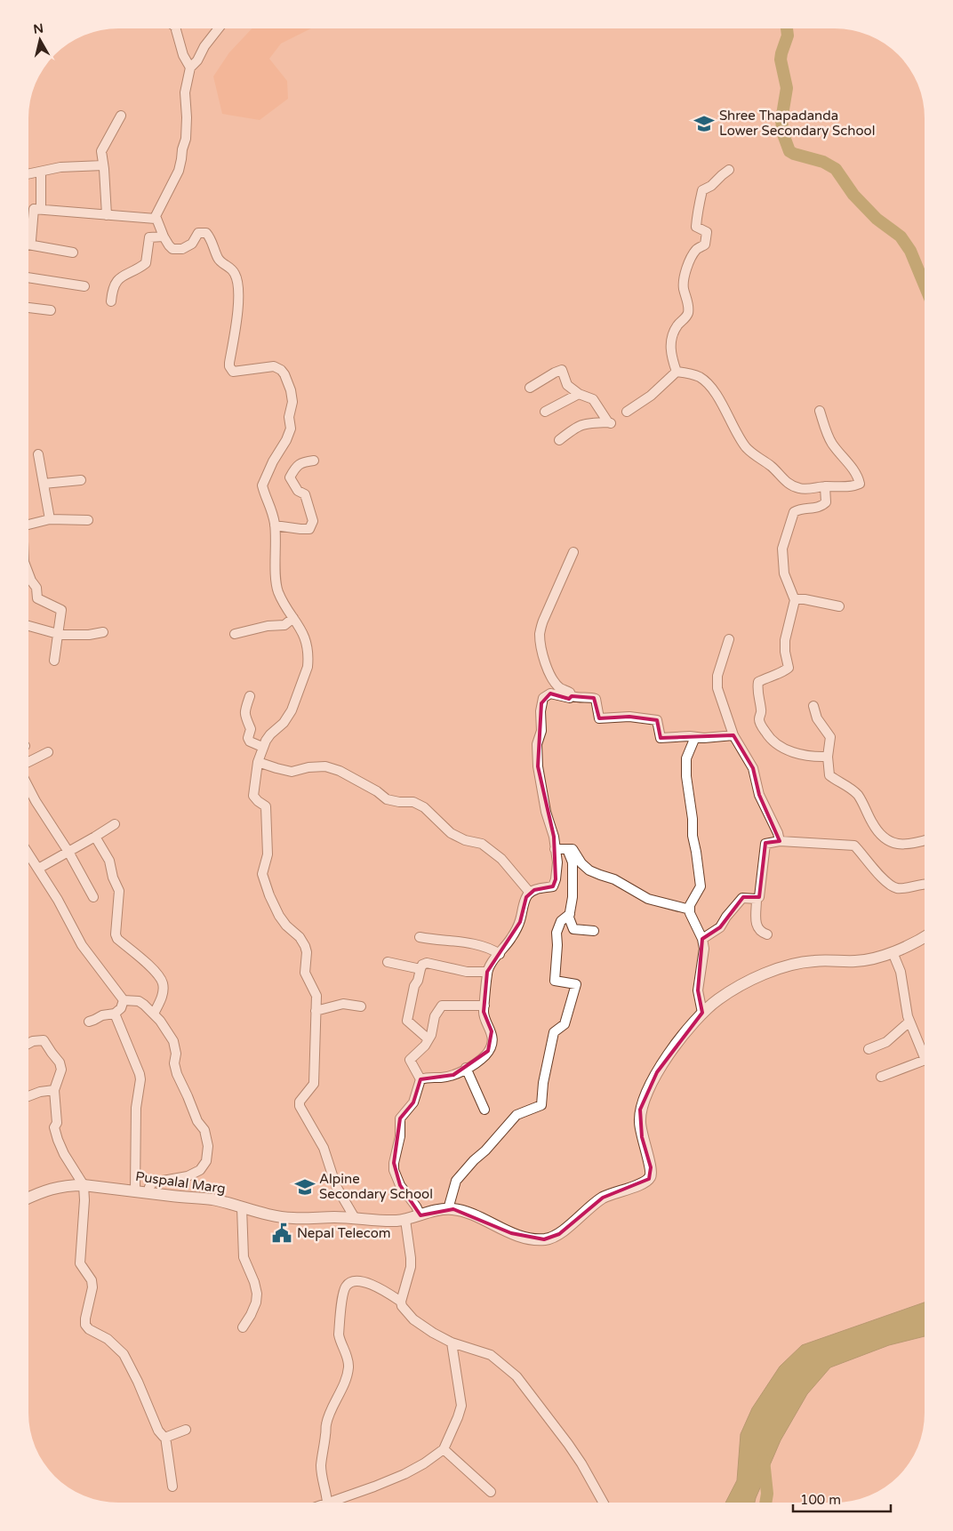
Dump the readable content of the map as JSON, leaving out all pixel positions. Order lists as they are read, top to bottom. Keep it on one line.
{"streets":{"main road":["Puspalal Marg"]},"places":{"school or university":["Shree Thapadanda Lower Secondary School","Alpine Secondary School"],"public building":["Nepal Telecom"]},"scale_bar":"100 m","north":"top"}
